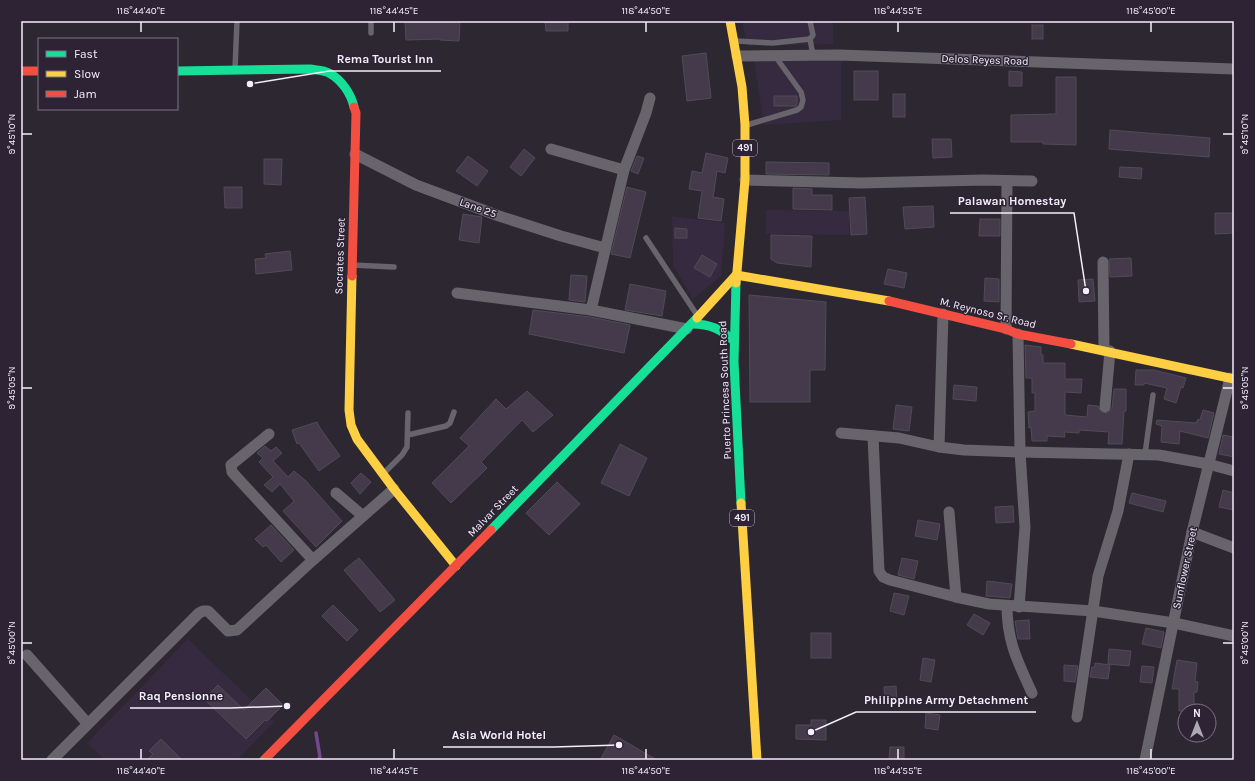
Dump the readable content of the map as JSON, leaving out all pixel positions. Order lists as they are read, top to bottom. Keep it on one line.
{"streets":{"main road":["491","Socrates Street","M. Reynoso Sr. Road","Puerto Princesa South Road","Malvar Street"],"street":["Delos Reyes Road","Lane 25","Sunflower Street"]},"crossings":[["Delos Reyes Road","Puerto Princesa South Road"],["Lane 25","Socrates Street"],["Socrates Street","Malvar Street"],["M. Reynoso Sr. Road","Puerto Princesa South Road"],["M. Reynoso Sr. Road","Malvar Street"],["M. Reynoso Sr. Road","Sunflower Street"],["Puerto Princesa South Road","Malvar Street"]],"places":["Rema Tourist Inn","Palawan Homestay","Raq Pensionne","Philippine Army Detachment","Asia World Hotel"],"legend":["Fast","Slow","Jam"],"north":"top","coordinates":["118°44'40\"E","118°44'45\"E","118°44'50\"E","118°44'55\"E","118°45'00\"E","9°45'10\"N","9°45'05\"N","9°45'00\"N"]}
